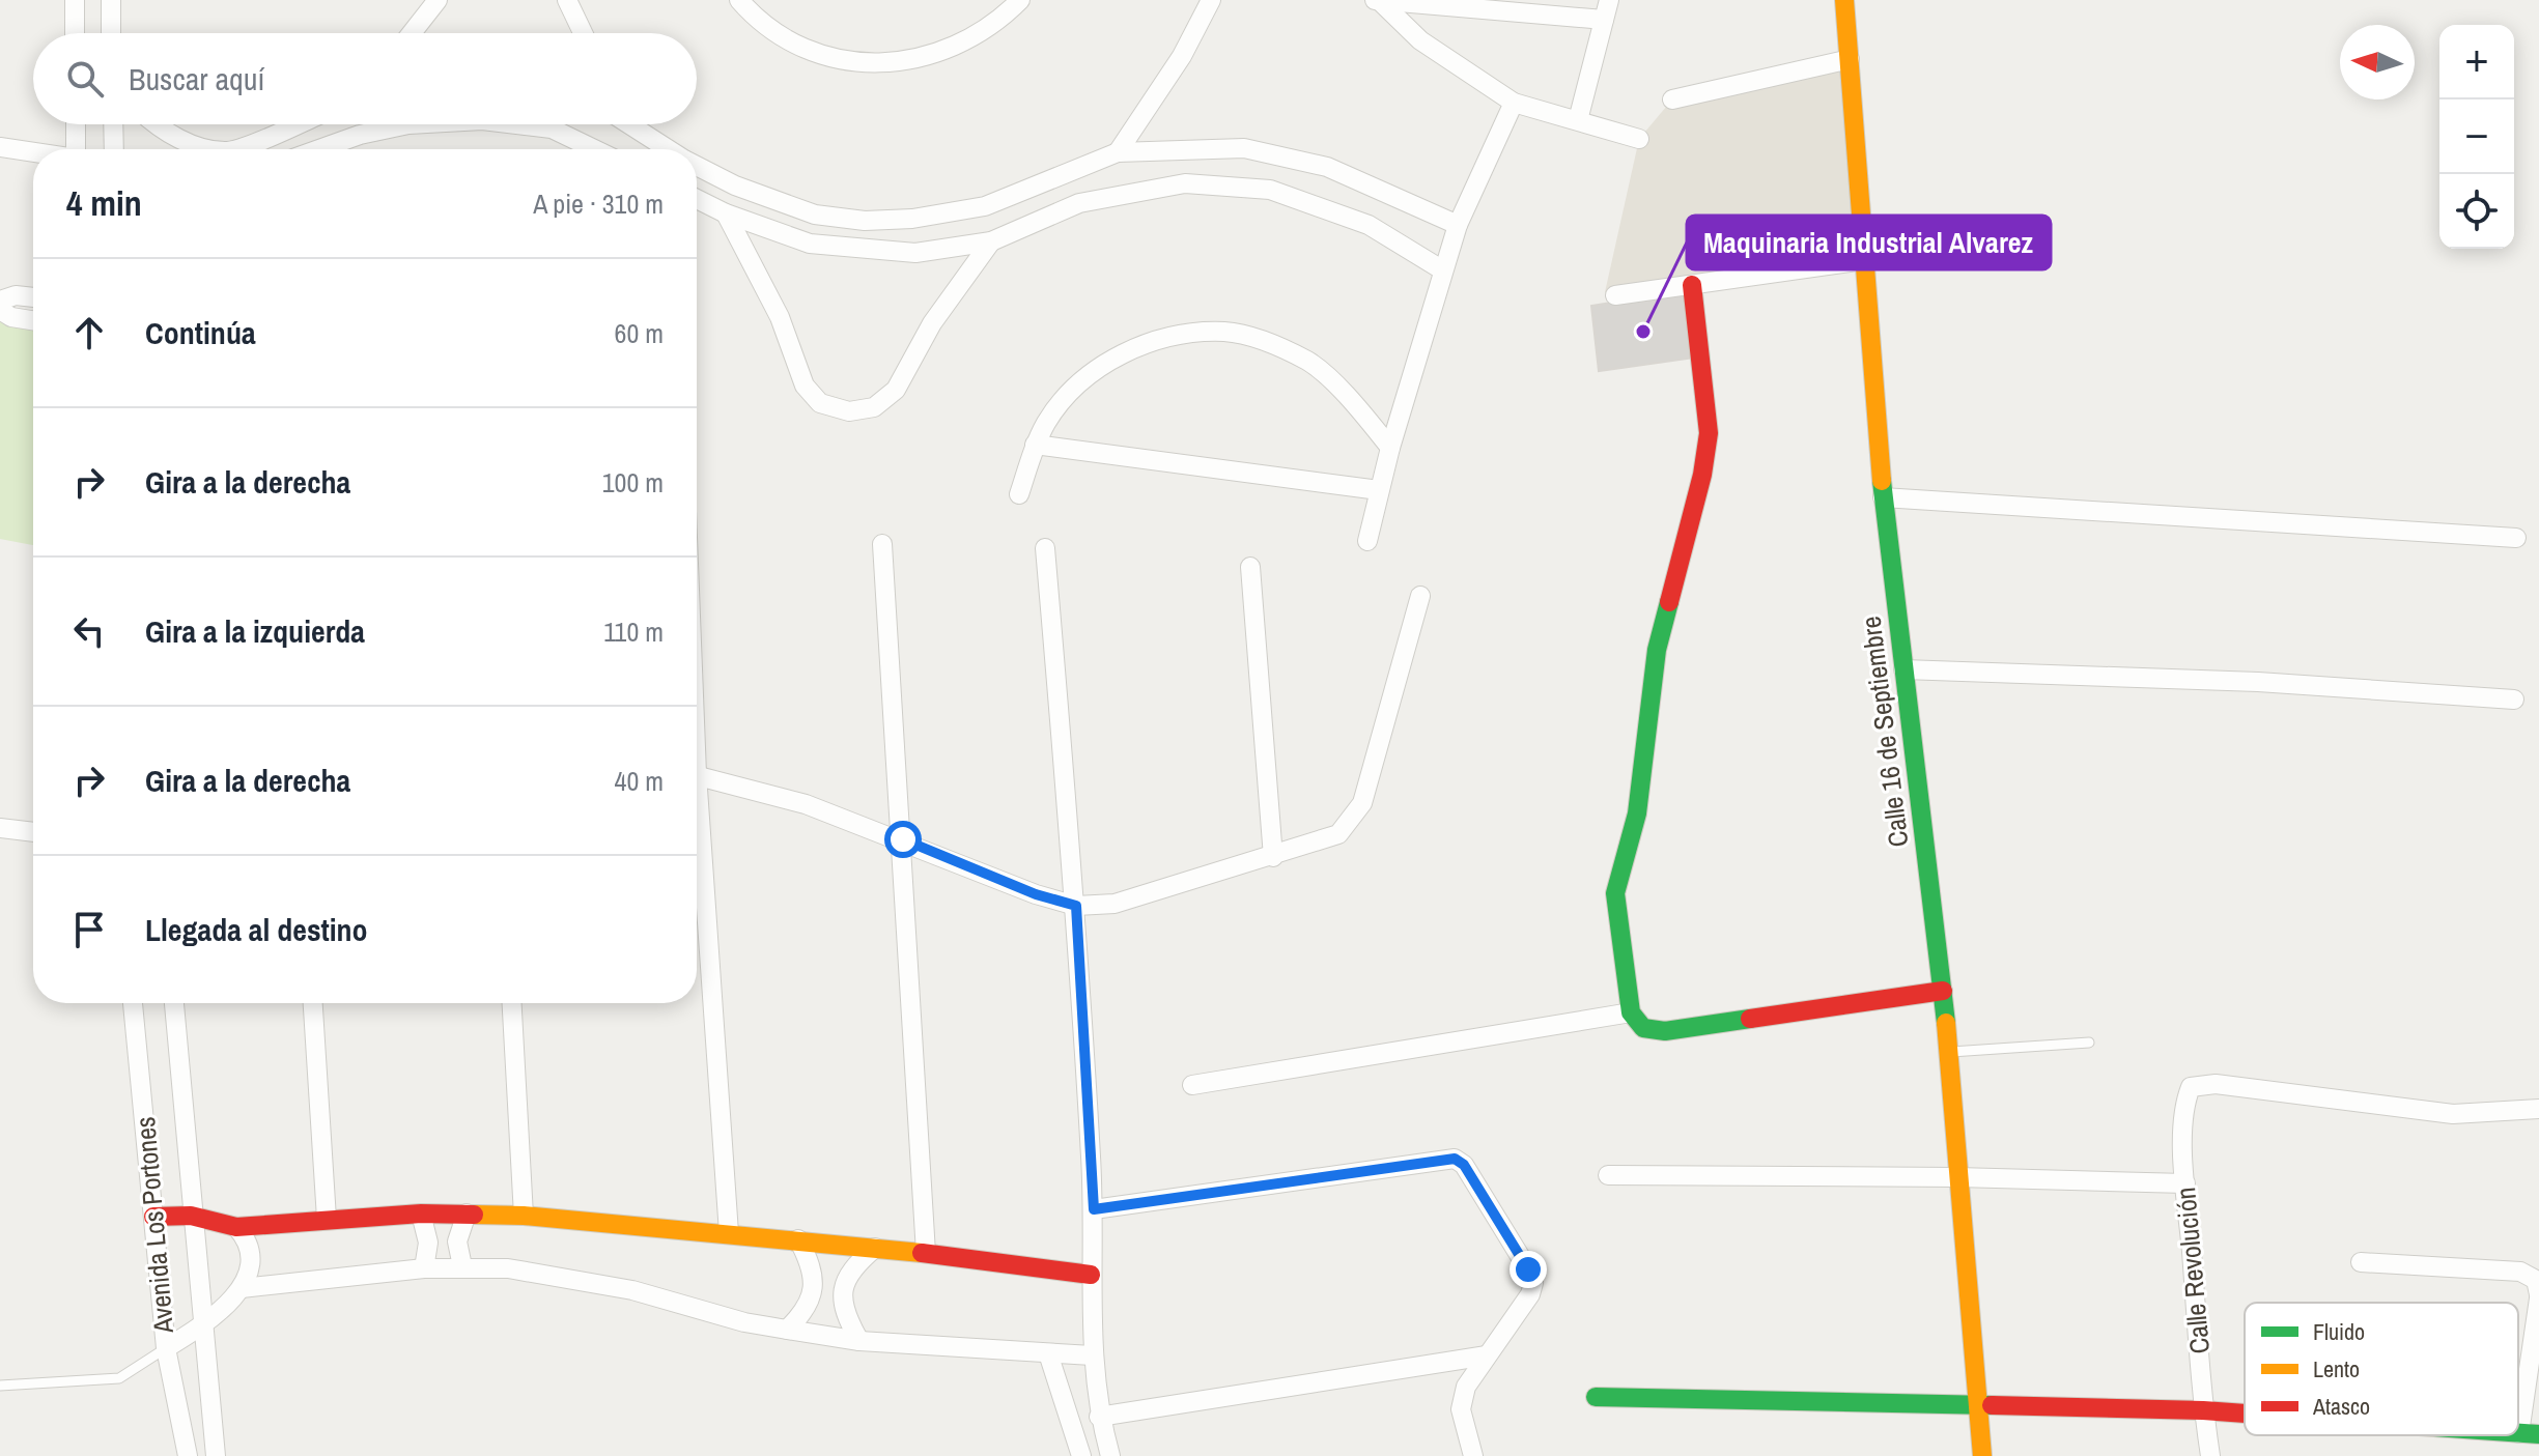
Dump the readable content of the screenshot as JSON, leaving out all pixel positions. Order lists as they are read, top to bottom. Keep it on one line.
{"streets":{"street":["Calle 16 de Septiembre","Avenida Los Portones","Calle Revolución"]},"places":["Maquinaria Industrial Alvarez"],"legend":["Fluido","Lento","Atasco"],"north":"left","page":{"map_buttons":["+","−"],"search":"Buscar aquí","heading":["4 min","A pie · 310 m"],"list":[["Continúa","60 m"],["Gira a la derecha","100 m"],["Gira a la izquierda","110 m"],["Gira a la derecha","40 m"],"Llegada al destino"]}}
